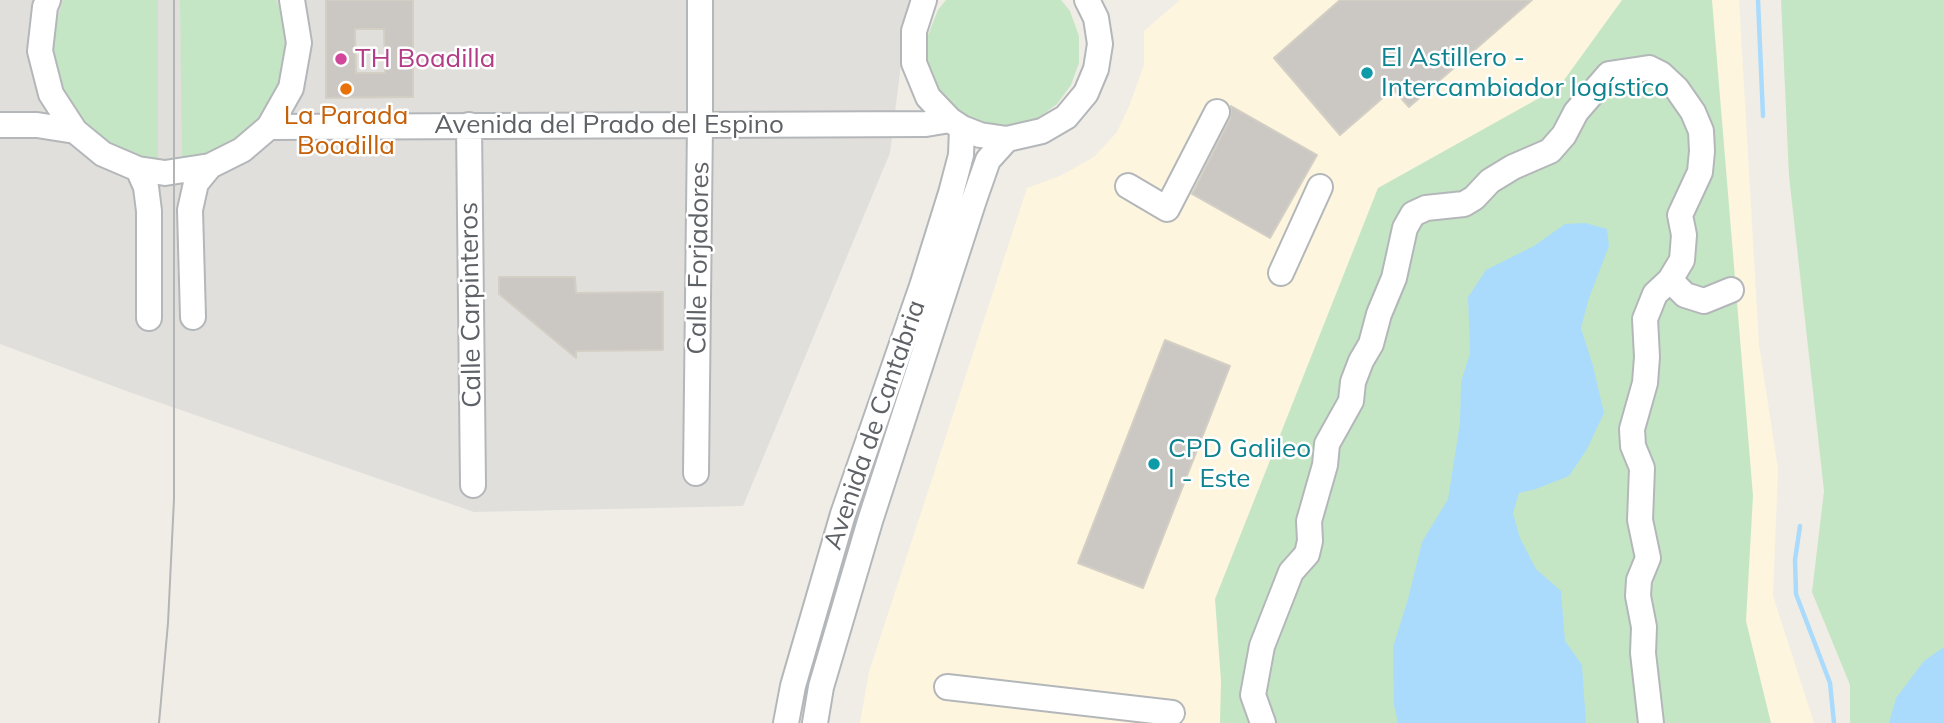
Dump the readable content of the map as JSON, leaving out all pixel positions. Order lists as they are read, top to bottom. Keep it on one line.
{"streets":{"street":["Avenida del Prado del Espino","Calle Forjadores","Calle Carpinteros","Avenida de Cantabria"]},"crossings":[["Avenida del Prado del Espino","Calle Forjadores"],["Avenida del Prado del Espino","Calle Carpinteros"],["Avenida del Prado del Espino","Avenida de Cantabria"]],"places":["TH Boadilla","El Astillero - Intercambiador logístico","La Parada Boadilla","CPD Galileo I - Este"]}
